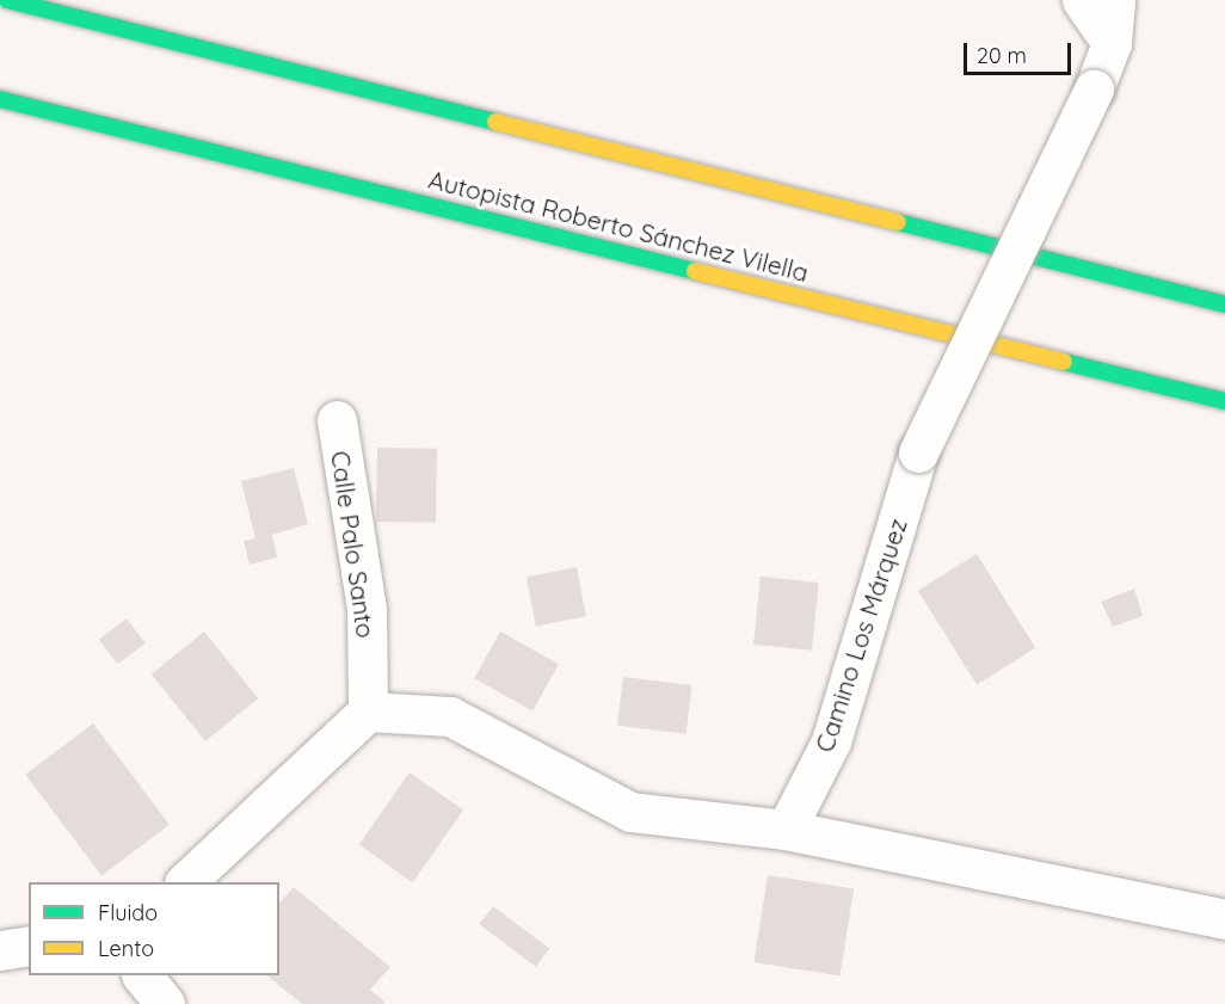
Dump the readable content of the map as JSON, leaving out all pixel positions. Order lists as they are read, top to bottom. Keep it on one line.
{"streets":{"highway":["Autopista Roberto Sánchez Vilella"],"street":["Calle Palo Santo","Camino Los Márquez"]},"legend":["Fluido","Lento"],"scale_bar":"20 m"}
